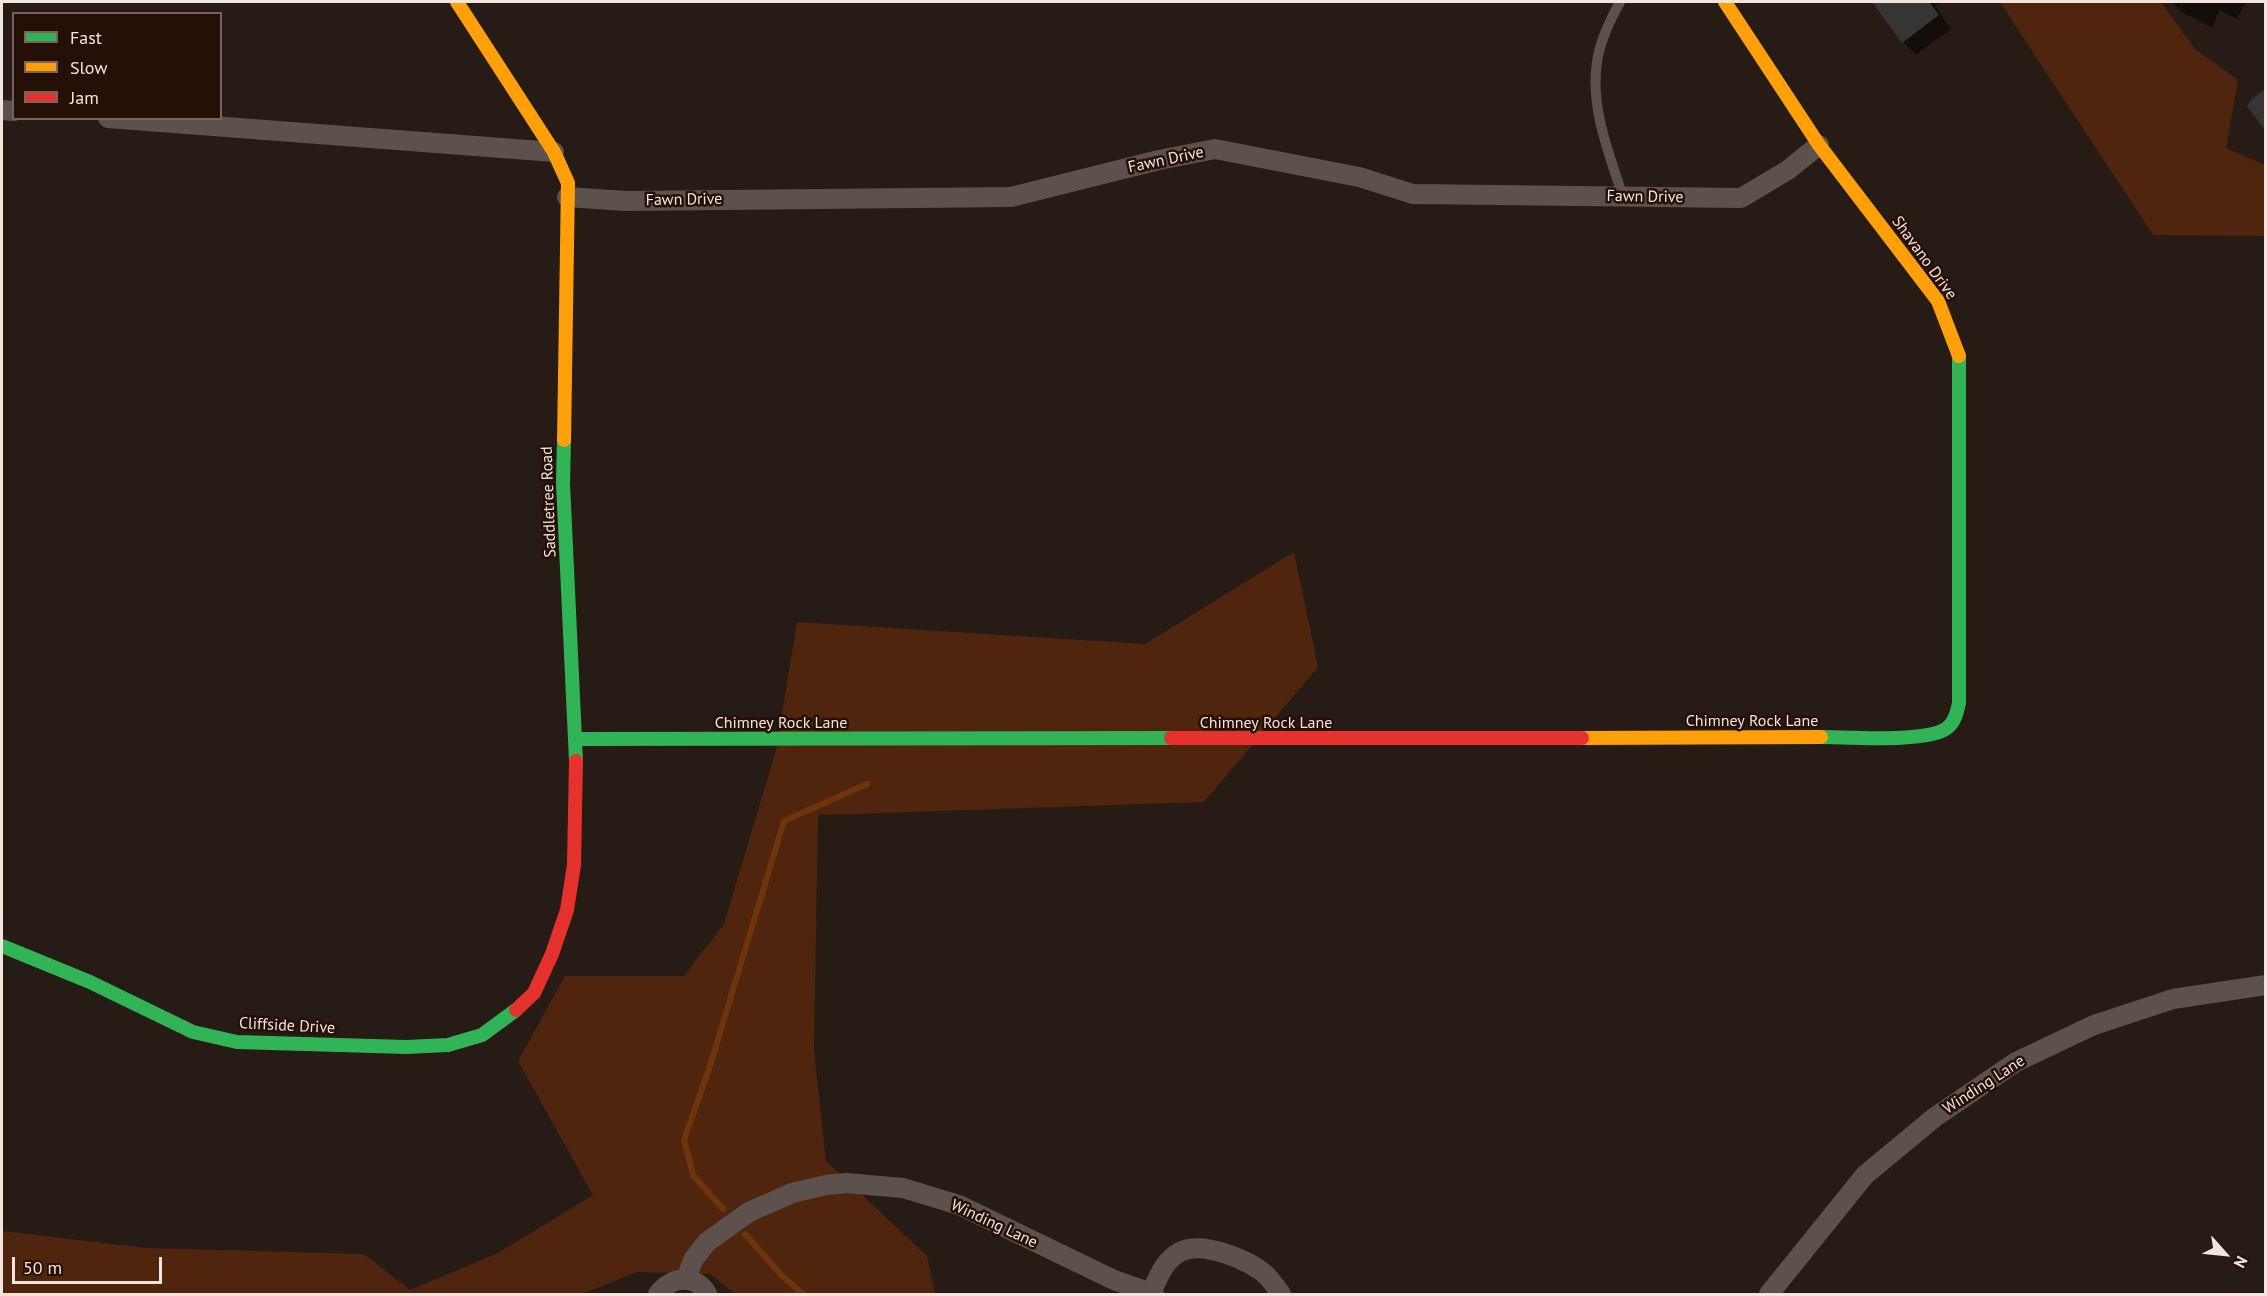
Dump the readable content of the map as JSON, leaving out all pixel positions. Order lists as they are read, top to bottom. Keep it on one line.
{"streets":{"street":["Fawn Drive","Shavano Drive","Saddletree Road","Chimney Rock Lane","Cliffside Drive","Winding Lane"]},"crossings":[["Fawn Drive","Shavano Drive"],["Fawn Drive","Saddletree Road"],["Shavano Drive","Chimney Rock Lane"],["Saddletree Road","Chimney Rock Lane"],["Saddletree Road","Cliffside Drive"]],"legend":["Fast","Slow","Jam"],"scale_bar":"50 m","north":"bottom right"}
